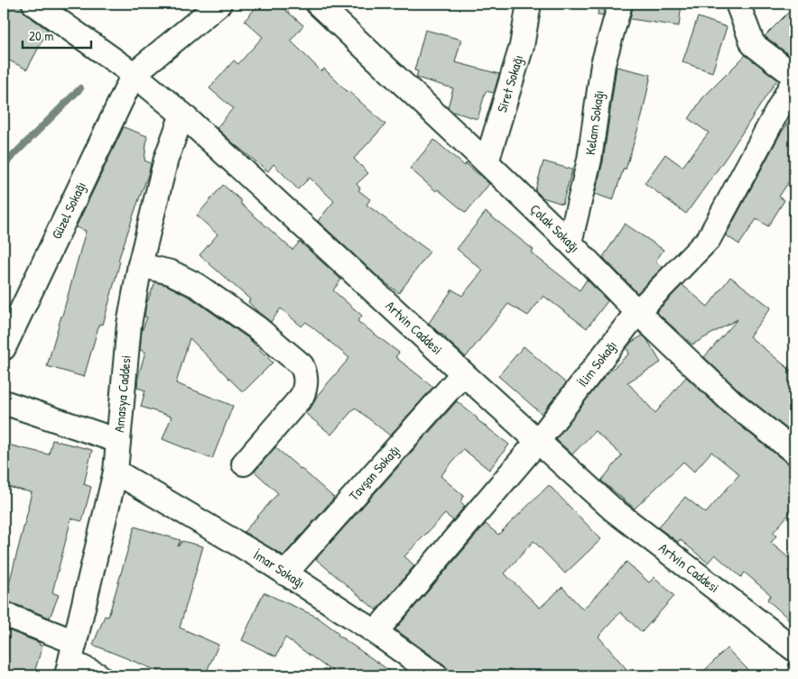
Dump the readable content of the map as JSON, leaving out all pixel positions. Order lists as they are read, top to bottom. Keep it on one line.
{"streets":{"street":["Siret Sokağı","Kelam Sokağı","Güzel Sokağı","Çolak Sokağı","Artvin Caddesi","İlim Sokağı","Amasya Caddesi","Tavşan Sokağı","İmar Sokağı"]},"crossings":[["Siret Sokağı","Çolak Sokağı"],["Kelam Sokağı","Çolak Sokağı"],["Güzel Sokağı","Artvin Caddesi"],["Çolak Sokağı","İlim Sokağı"],["Artvin Caddesi","İlim Sokağı"],["Artvin Caddesi","Amasya Caddesi"],["Artvin Caddesi","Tavşan Sokağı"],["İlim Sokağı","İmar Sokağı"],["Amasya Caddesi","İmar Sokağı"],["Tavşan Sokağı","İmar Sokağı"]],"scale_bar":"20 m"}
